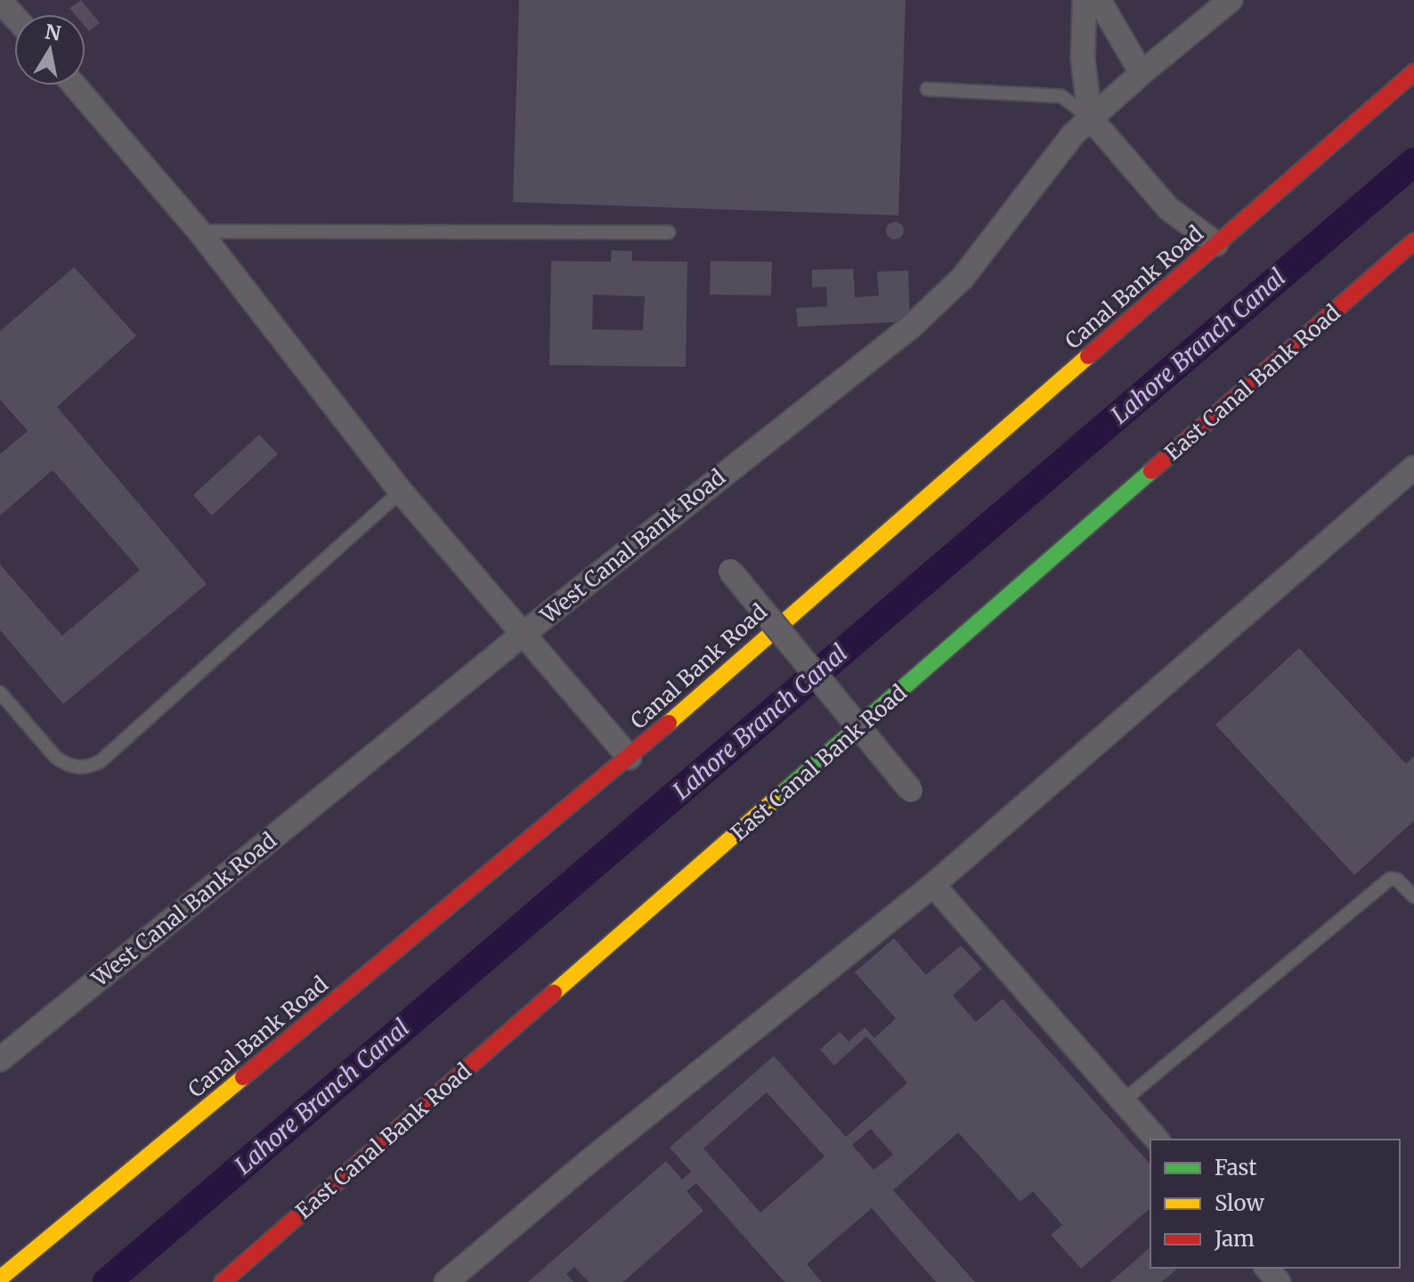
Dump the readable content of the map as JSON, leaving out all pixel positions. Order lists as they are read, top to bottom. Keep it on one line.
{"streets":{"highway":["Canal Bank Road","East Canal Bank Road"],"street":["West Canal Bank Road"]},"water":["Lahore Branch Canal"],"legend":["Fast","Slow","Jam"],"north":"top"}
